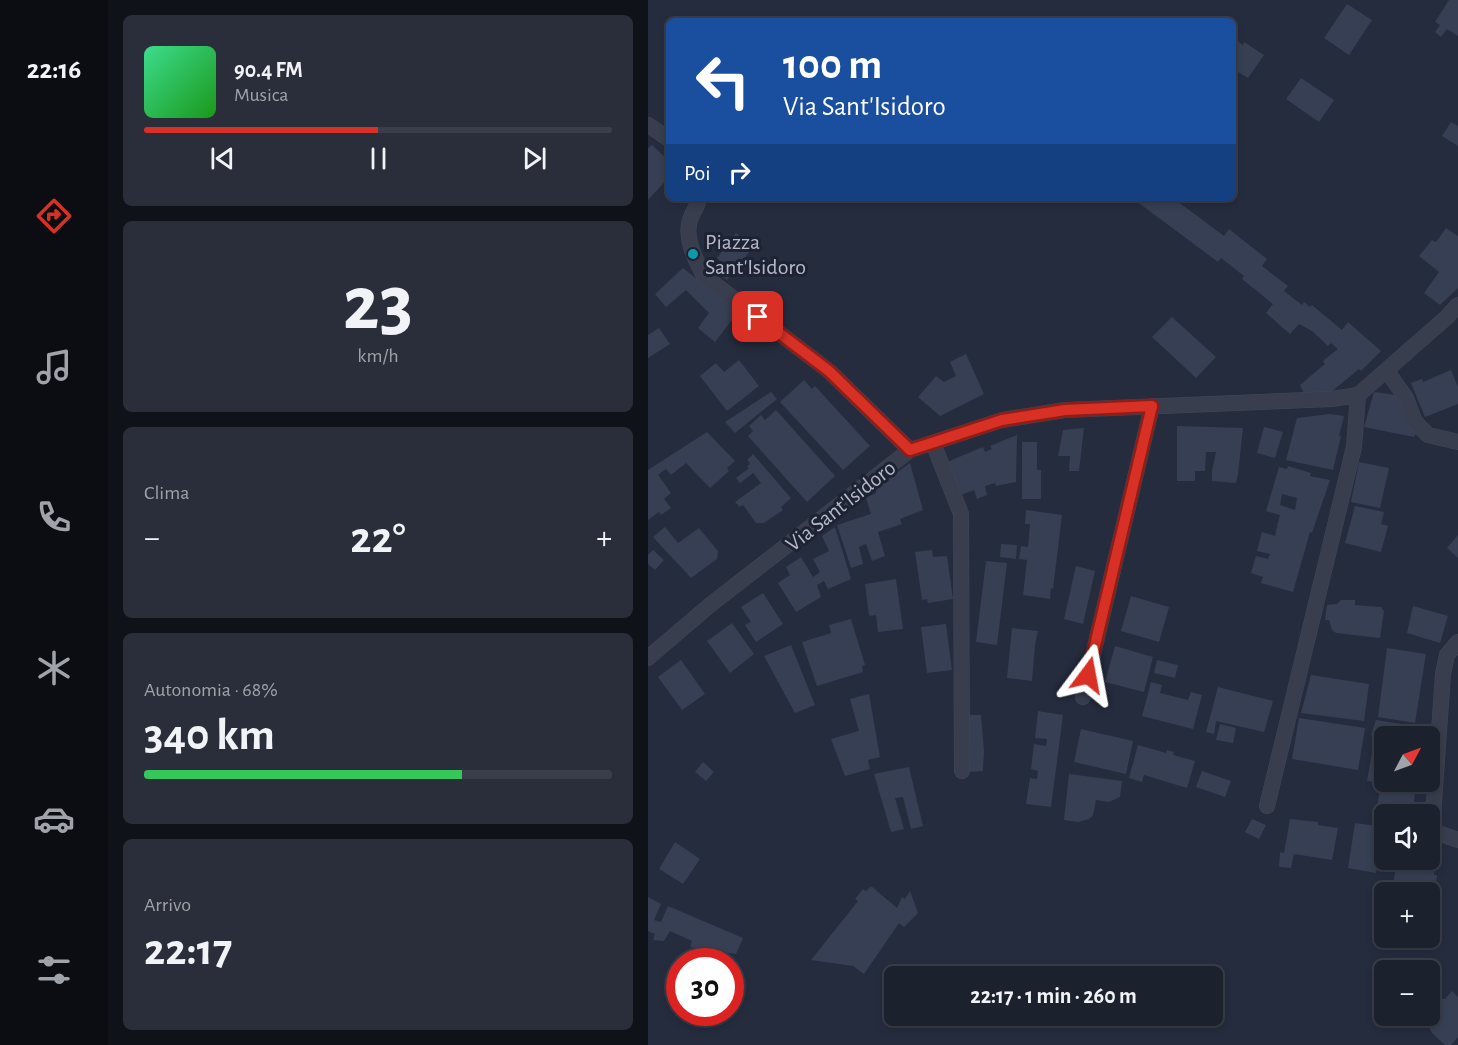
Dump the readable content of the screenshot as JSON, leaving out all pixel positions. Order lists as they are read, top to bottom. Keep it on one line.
{"streets":{"street":["Via Sant'Isidoro"]},"places":["Piazza Sant'Isidoro"],"north":"top right","page":{"tabs":"22:16","turn":["100 m","Via Sant'Isidoro"],"song":["90.4 FM","Musica"],"then":"Poi","tile":[["23","km/h"],"Clima",["Autonomia · 68%","340 km"],["Arrivo","22:17"]],"heat":["−","22°","+"],"map_buttons":["+","−"],"limit":"30","trip":"22:17 · 1 min · 260 m"}}
